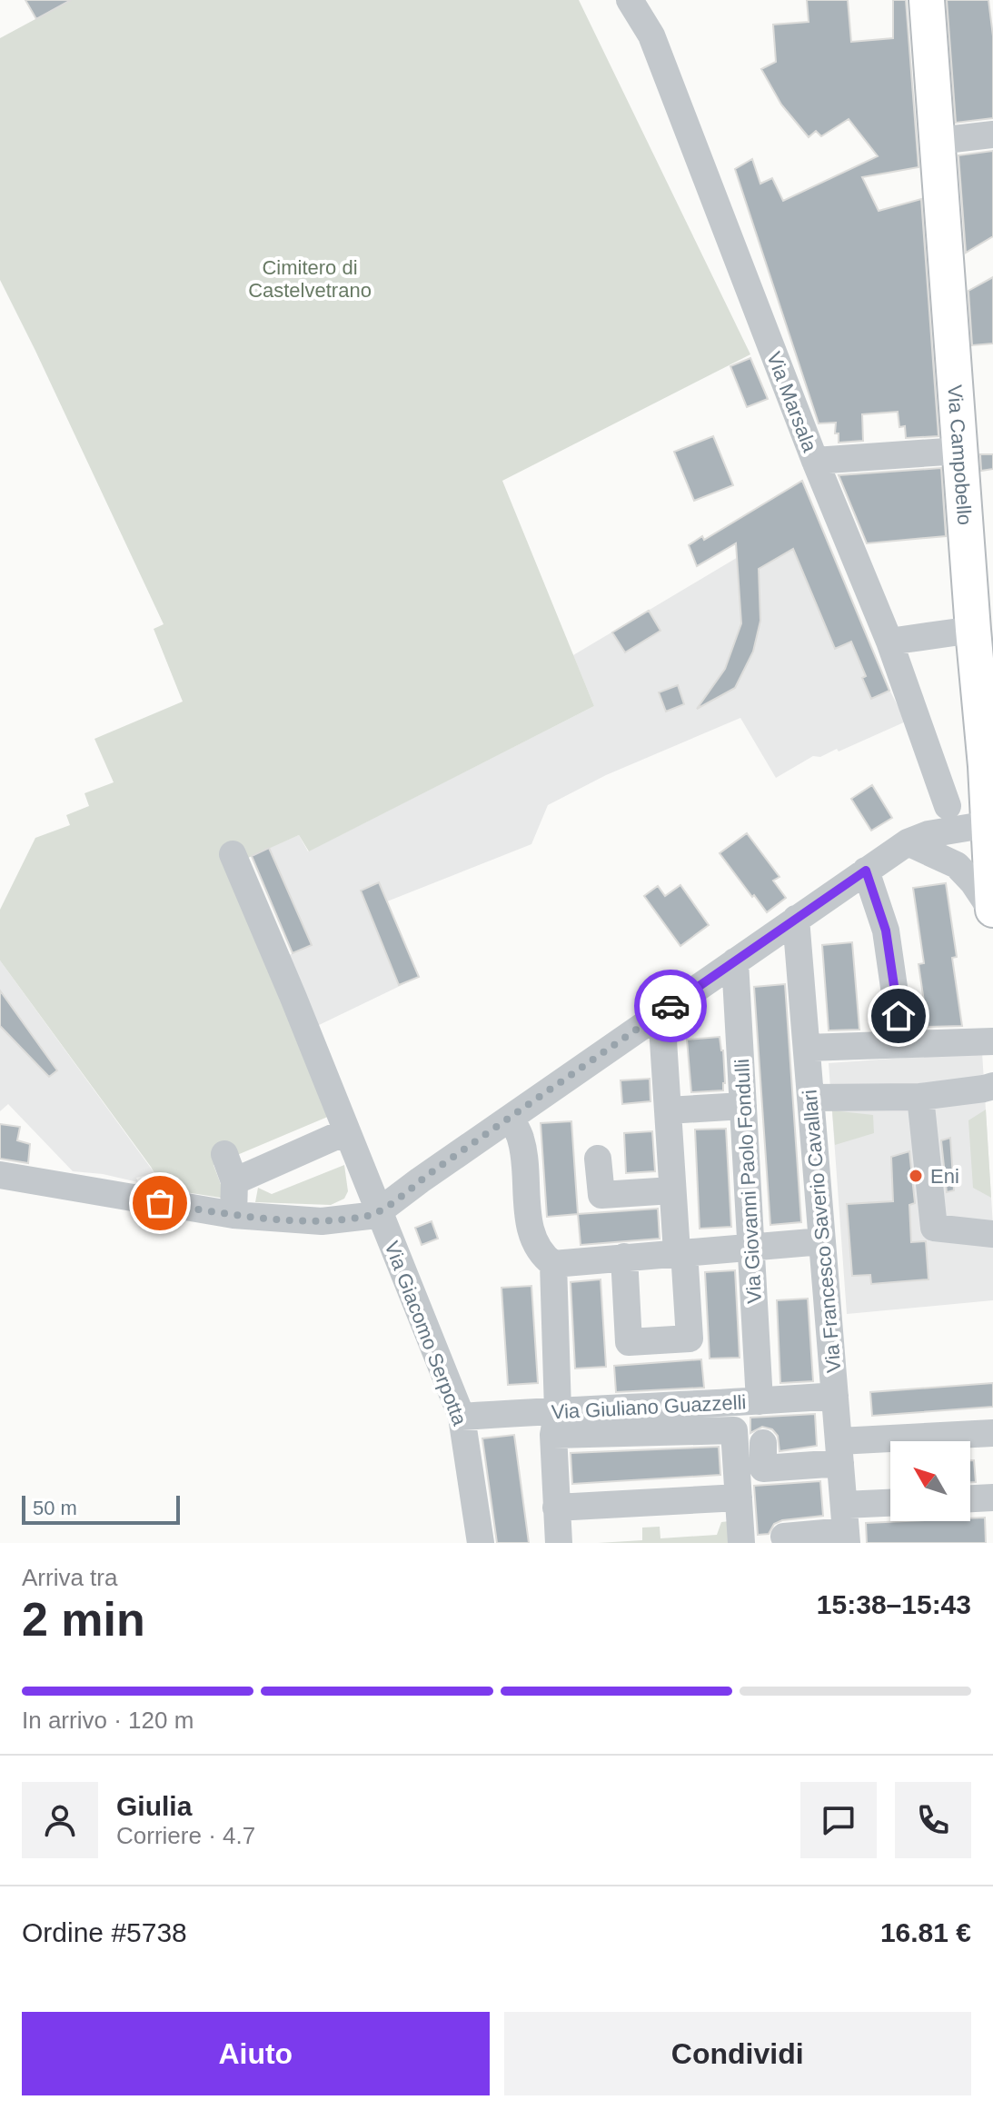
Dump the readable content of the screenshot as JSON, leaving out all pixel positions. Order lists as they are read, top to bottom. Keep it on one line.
{"streets":{"main road":["Via Campobello"],"street":["Via Marsala","Via Giovanni Paolo Fondulli","Via Francesco Saverio Cavallari","Via Giacomo Serpotta","Via Giuliano Guazzelli"]},"crossings":[["Via Giovanni Paolo Fondulli","Via Giuliano Guazzelli"],["Via Francesco Saverio Cavallari","Via Giuliano Guazzelli"],["Via Giacomo Serpotta","Via Giuliano Guazzelli"]],"parks":["Cimitero di Castelvetrano"],"places":["Eni"],"scale_bar":"50 m","north":"top left","page":{"scale":"50 m","heading":["2 min","Arriva tra","15:38–15:43"],"panel":["Giulia","Corriere · 4.7","Ordine #5738","16.81 €"],"bar":"In arrivo · 120 m","buttons":["Aiuto","Condividi"]}}
